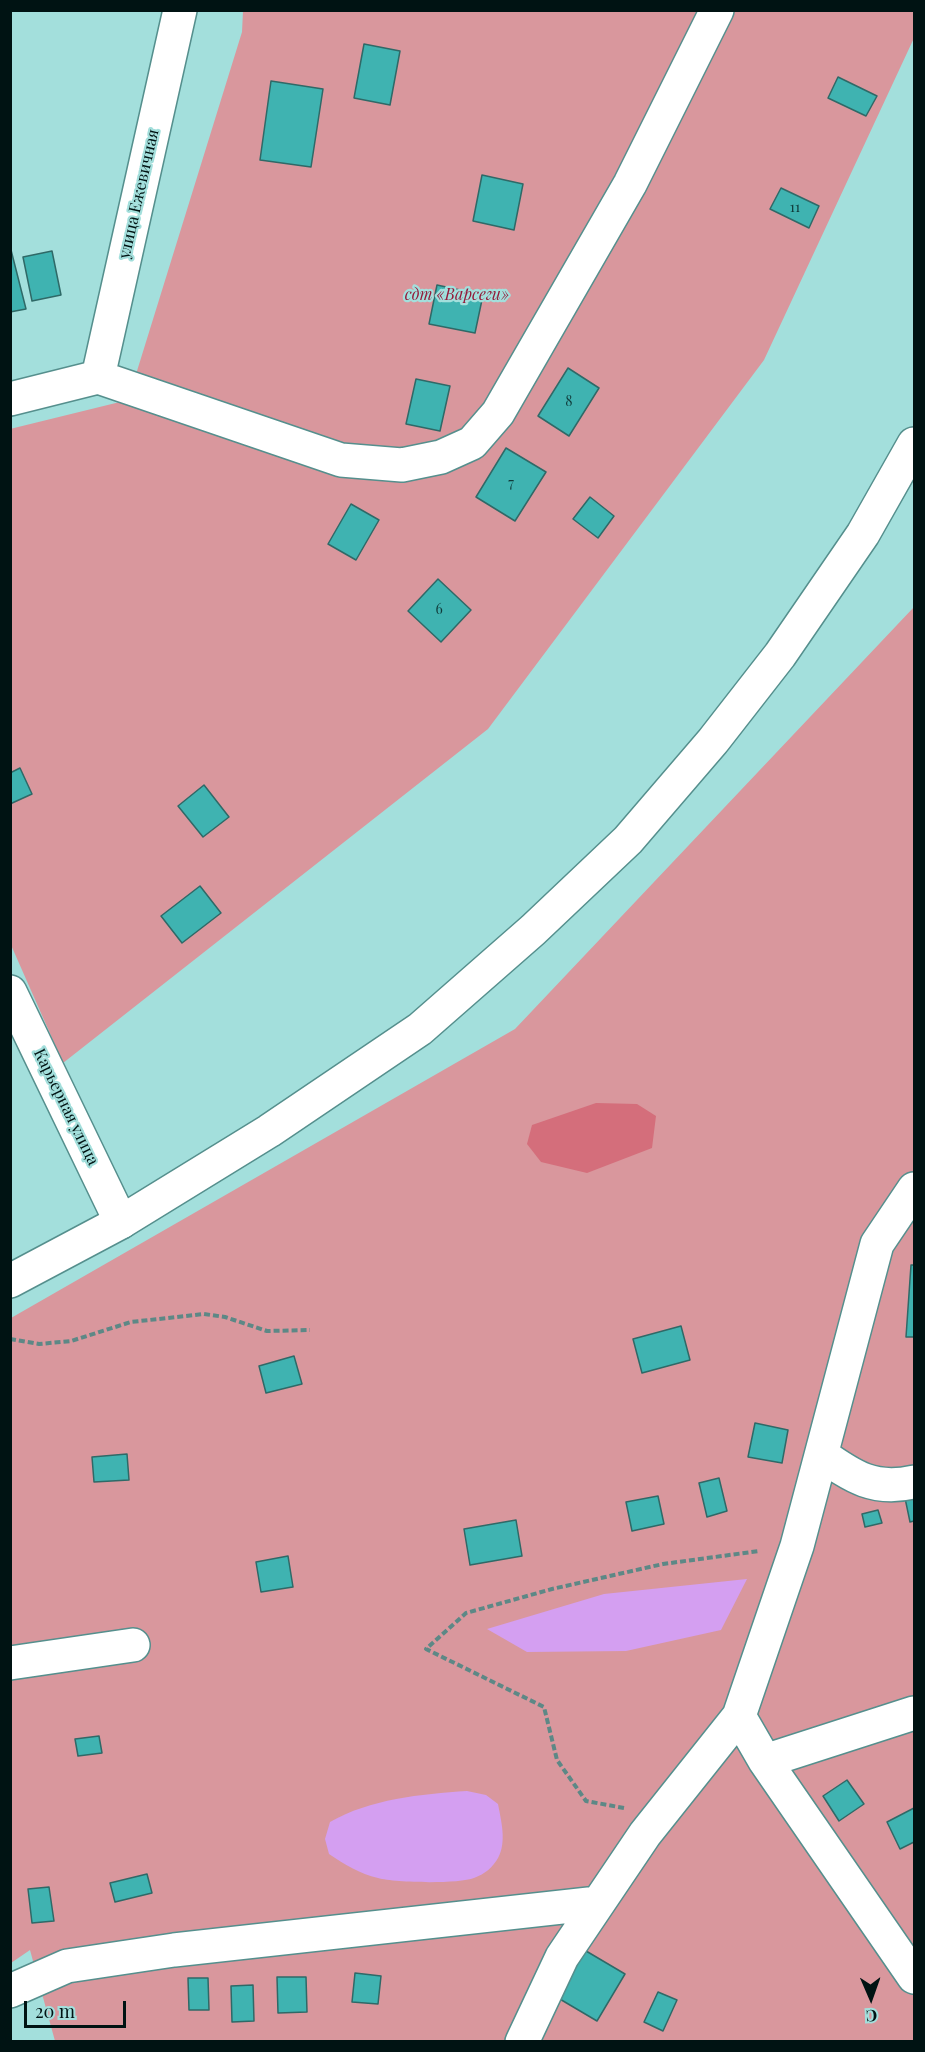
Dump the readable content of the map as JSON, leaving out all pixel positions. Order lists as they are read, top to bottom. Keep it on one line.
{"streets":{"street":["улица Ежевичная","Карьерная улица"]},"parks":["сдт «Варсеги»"],"house_numbers":["11","8","7","6"],"scale_bar":"20 m","north":"bottom"}
